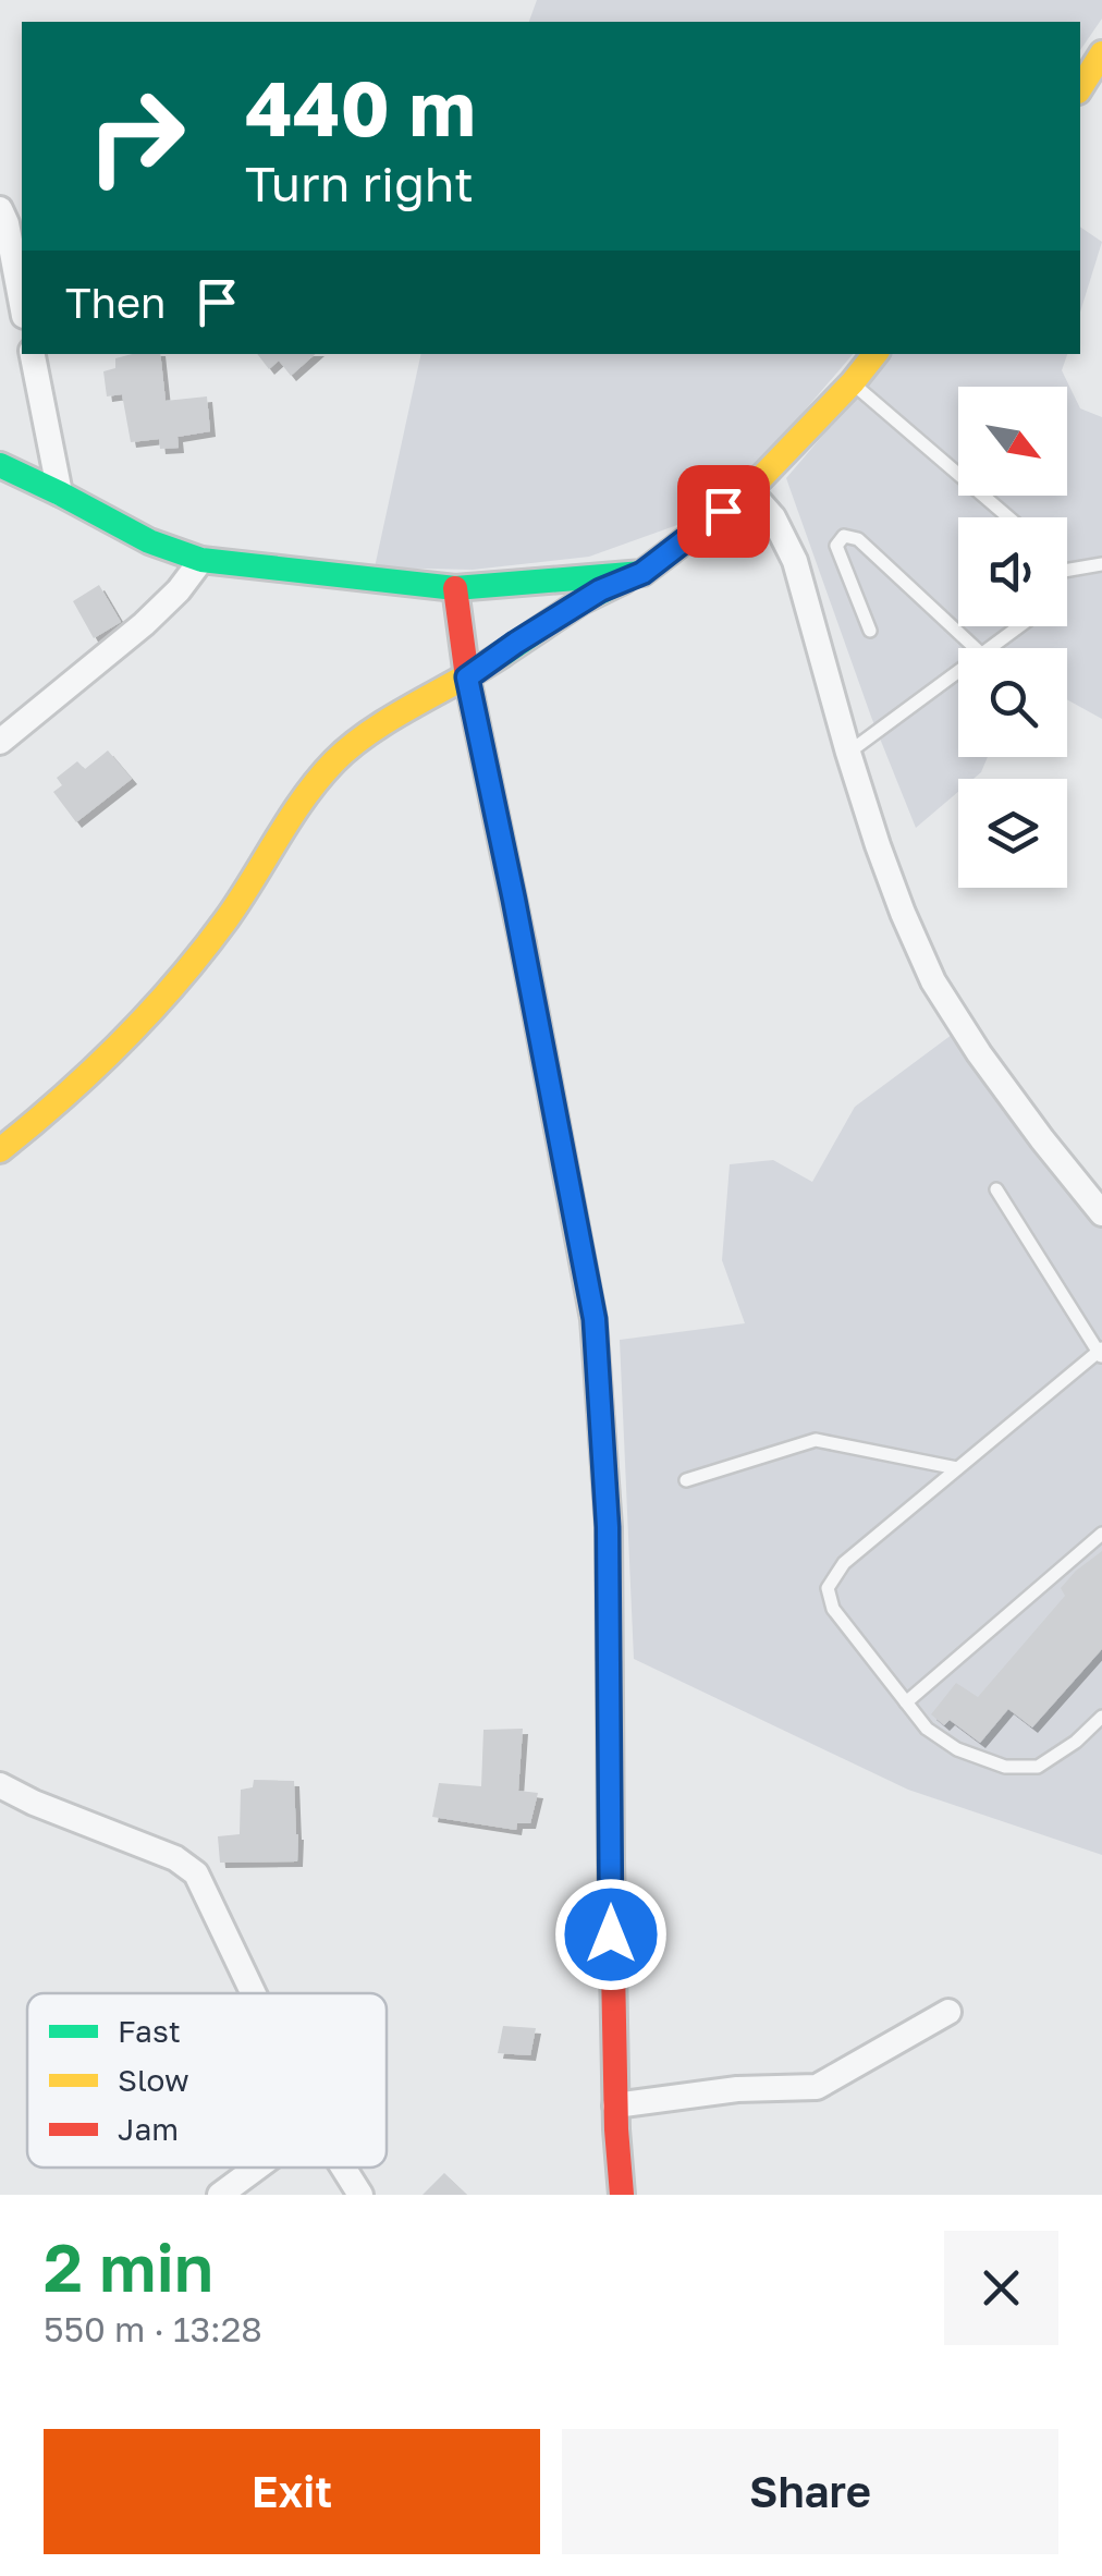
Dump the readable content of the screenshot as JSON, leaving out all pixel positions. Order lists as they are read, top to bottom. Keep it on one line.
{"legend":["Fast","Slow","Jam"],"north":"bottom right","page":{"turn":["440 m","Turn right"],"then":"Then","heading":["2 min","550 m · 13:28"],"buttons":["Exit","Share"]}}
